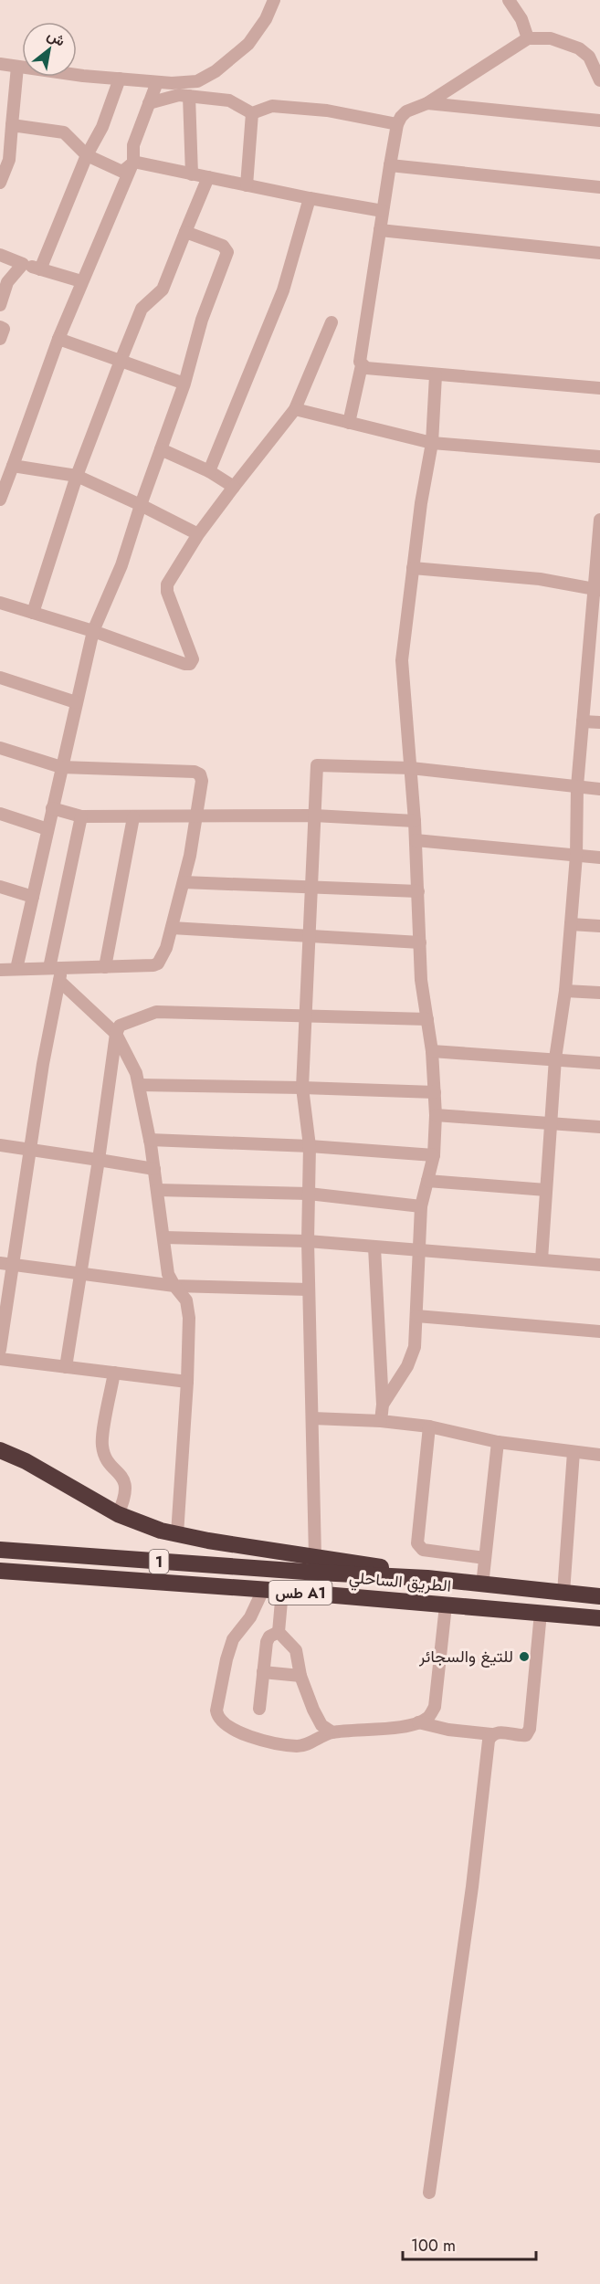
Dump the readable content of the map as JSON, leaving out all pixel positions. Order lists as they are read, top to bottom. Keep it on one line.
{"streets":{"highway":["1","الطريق الساحلي","طس A1"]},"crossings":[["1","الطريق الساحلي"]],"places":["للتيغ والسجائر"],"scale_bar":"100 m","north":"top right"}
